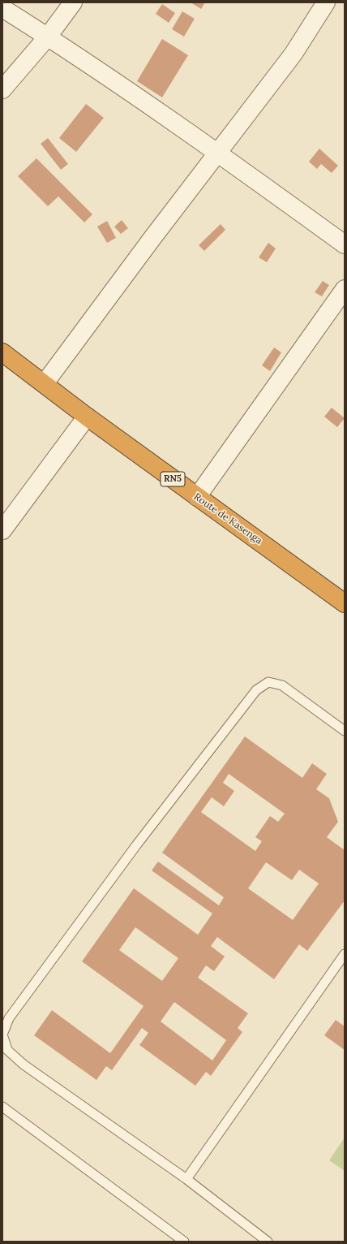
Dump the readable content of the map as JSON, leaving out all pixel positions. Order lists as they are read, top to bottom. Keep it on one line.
{"streets":{"highway":["RN5","Route de Kasenga"]}}
